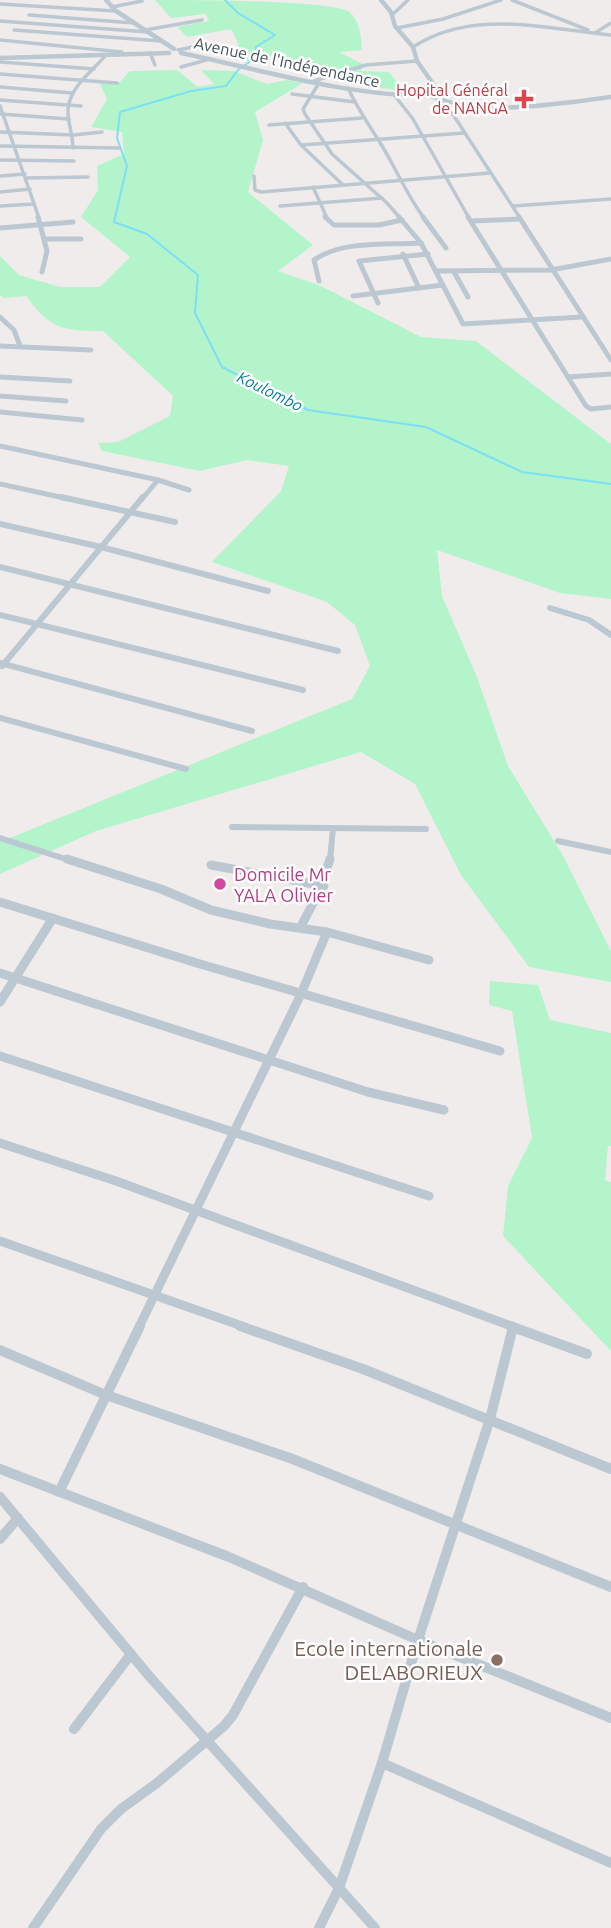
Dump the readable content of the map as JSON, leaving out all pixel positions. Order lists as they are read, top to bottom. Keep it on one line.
{"streets":{"street":["Avenue de l'Indépendance"]},"water":["Koulombo"],"places":{"health":["Hopital Général de NANGA"],"other":["Domicile Mr YALA Olivier","Ecole internationale DELABORIEUX"]}}
